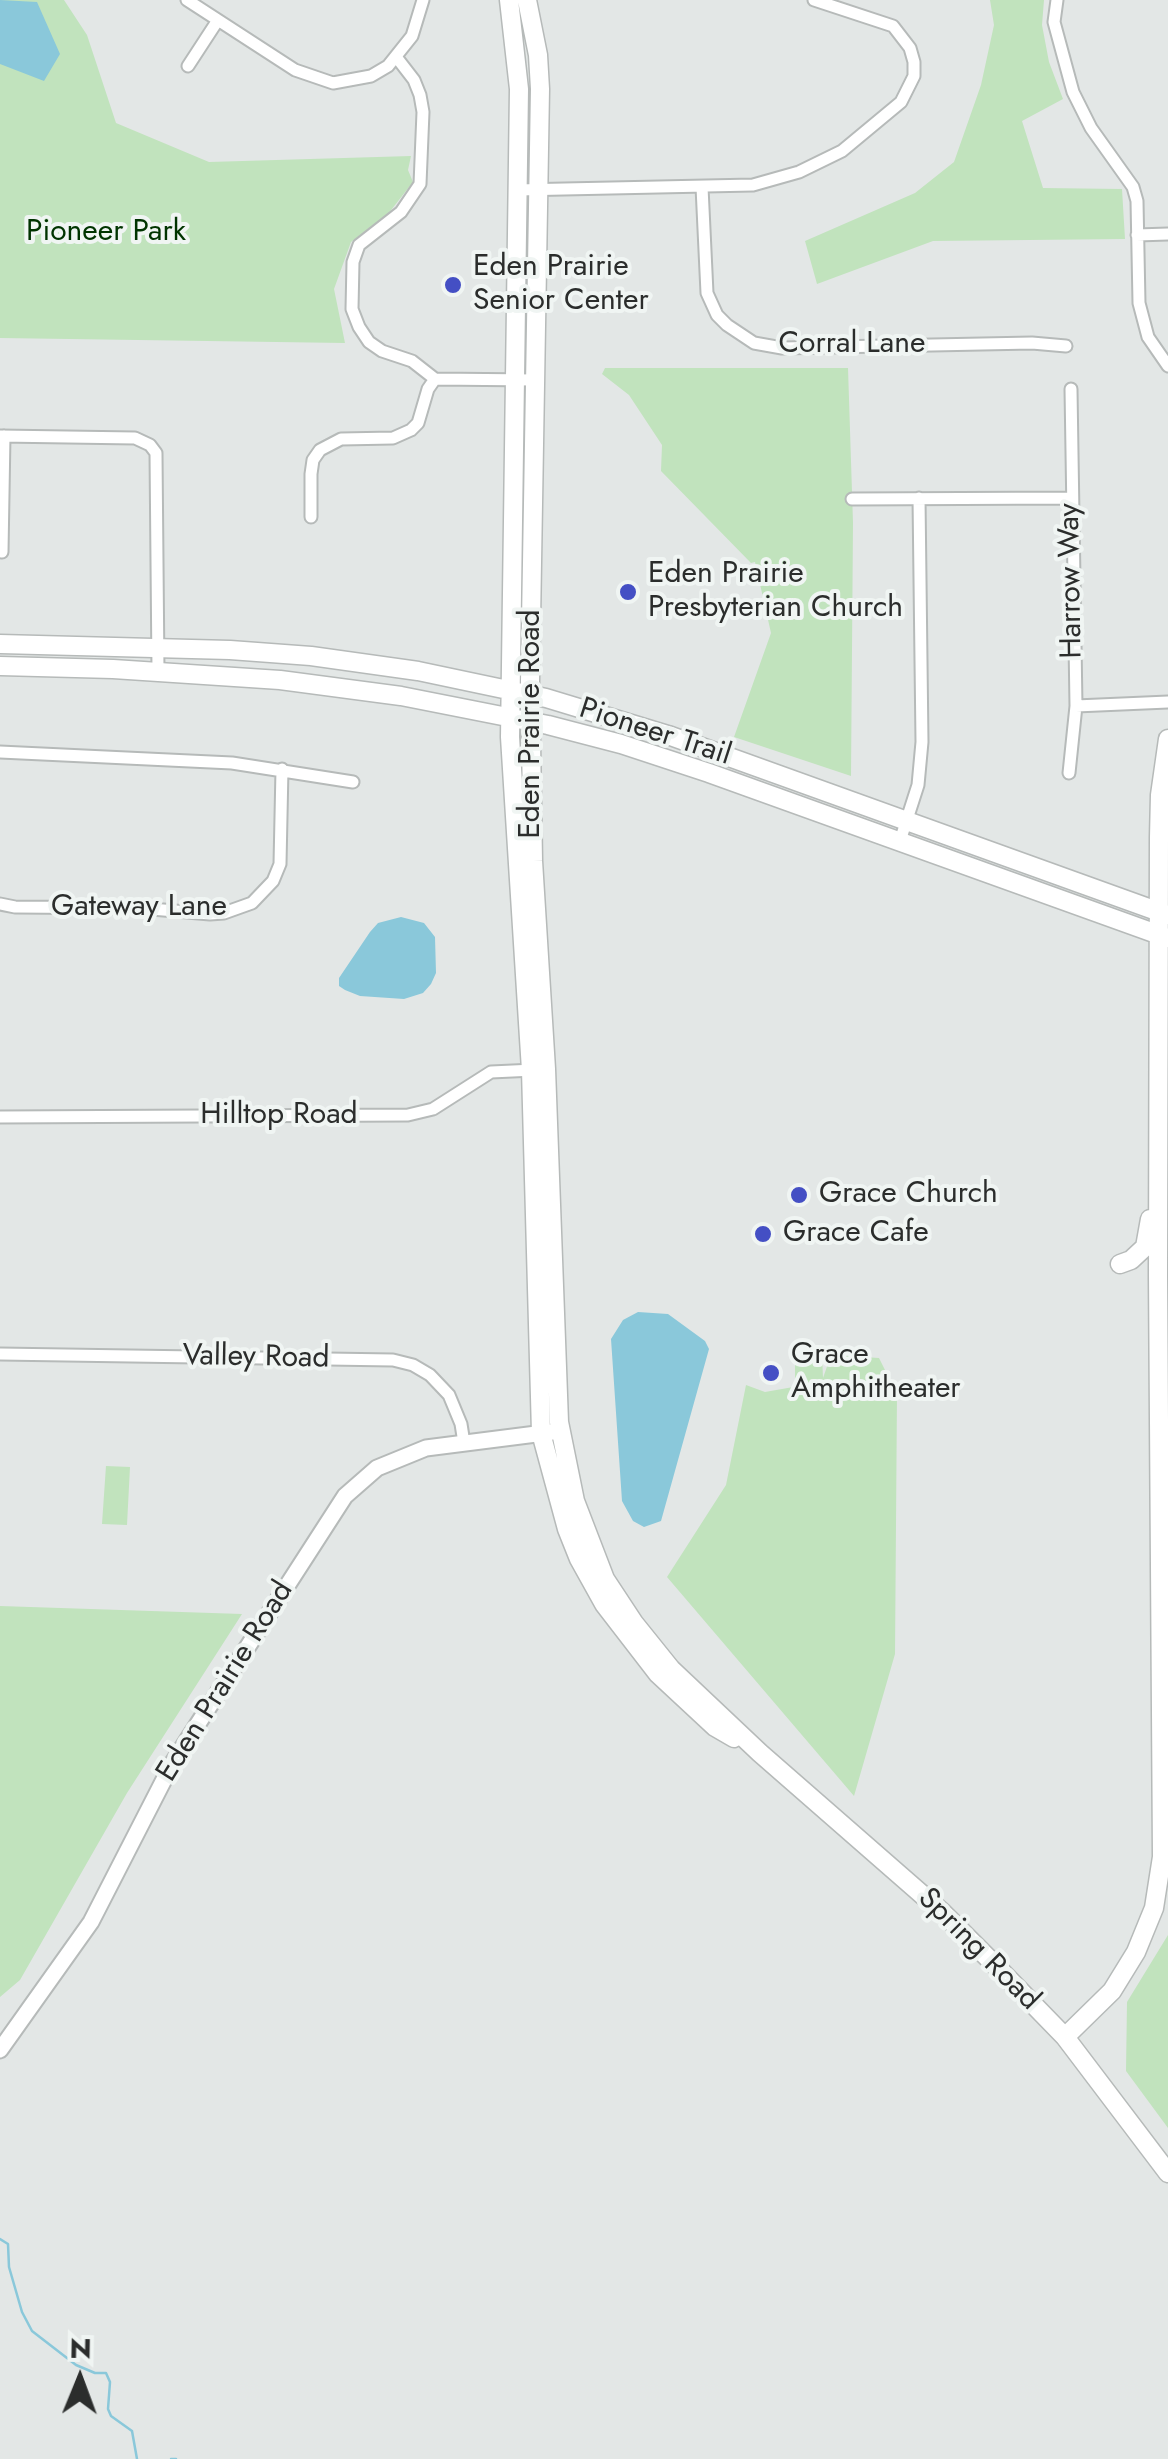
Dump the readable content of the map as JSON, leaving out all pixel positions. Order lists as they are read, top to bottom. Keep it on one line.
{"streets":{"main road":["Eden Prairie Road","Pioneer Trail","Spring Road"],"street":["Corral Lane","Harrow Way","Gateway Lane","Hilltop Road","Valley Road"]},"crossings":[["Eden Prairie Road","Pioneer Trail"],["Eden Prairie Road","Hilltop Road"],["Eden Prairie Road","Valley Road"],["Eden Prairie Road","Spring Road"]],"parks":["Pioneer Park"],"places":["Eden Prairie Senior Center","Eden Prairie Presbyterian Church","Grace Church","Grace Cafe","Grace Amphitheater"],"north":"top"}
